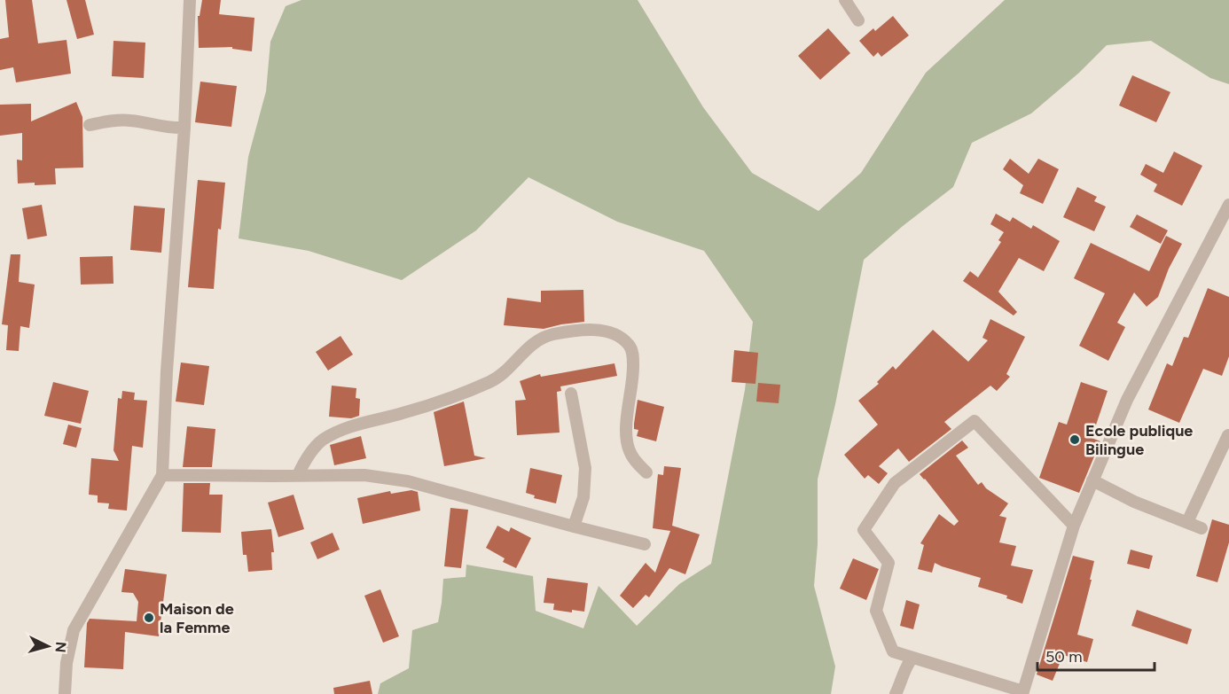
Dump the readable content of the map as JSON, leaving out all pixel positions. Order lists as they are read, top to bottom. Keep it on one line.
{"places":["Ecole publique Bilingue","Maison de la Femme"],"scale_bar":"50 m","north":"right"}
